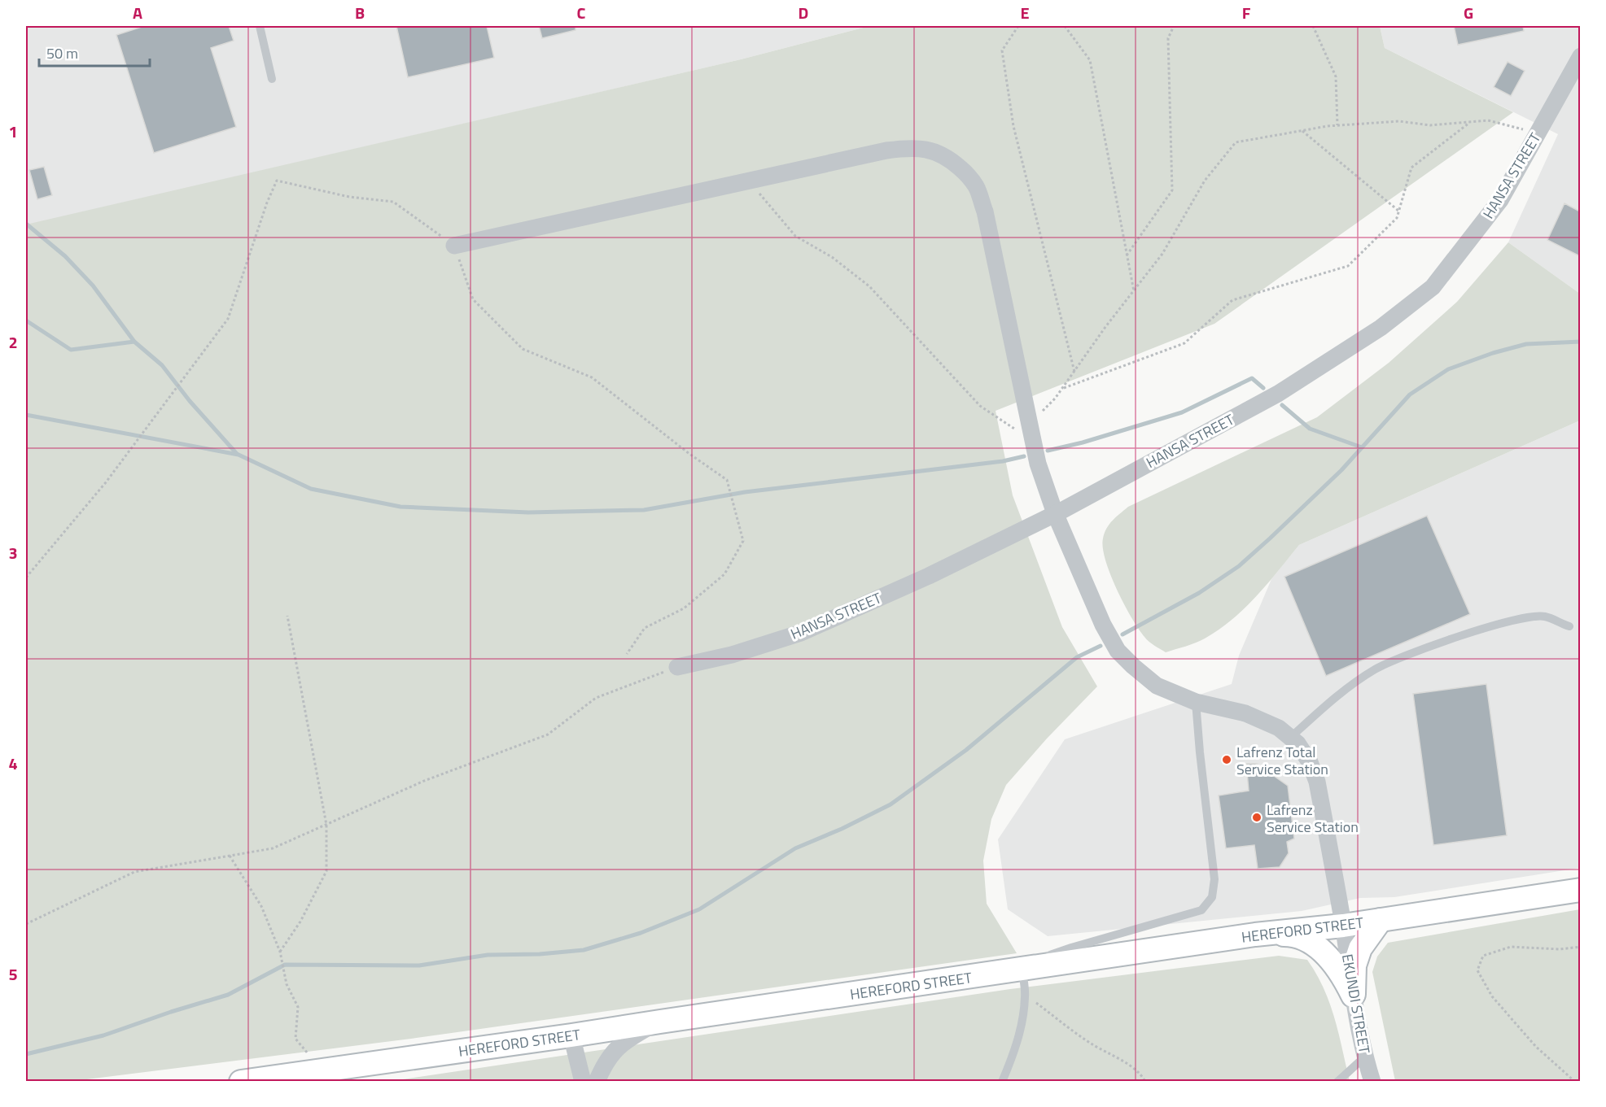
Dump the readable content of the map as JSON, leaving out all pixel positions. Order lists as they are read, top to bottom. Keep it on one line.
{"streets":{"main road":["HEREFORD STREET"],"street":["HANSA STREET","EKUNDI STREET"]},"crossings":[["HANSA STREET","EKUNDI STREET"],["HEREFORD STREET","EKUNDI STREET"]],"places":["Lafrenz Total Service Station","Lafrenz Service Station"],"scale_bar":"50 m","grid":{"columns":["A","B","C","D","E","F","G"],"rows":["1","2","3","4","5"]}}
